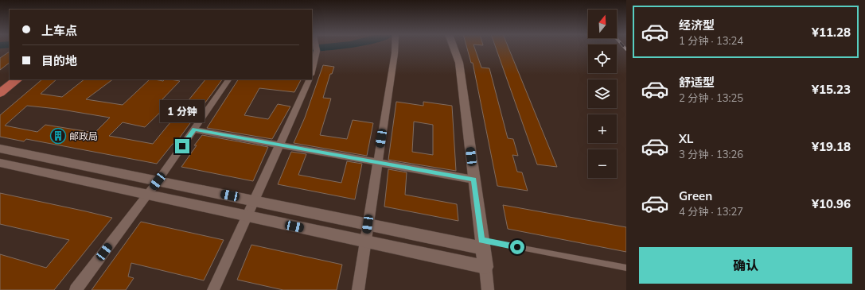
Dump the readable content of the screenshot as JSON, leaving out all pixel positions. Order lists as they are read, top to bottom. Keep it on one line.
{"places":{"building":["邮政局"]},"north":"top","page":{"list":[{"name":"经济型","note":"1 分钟 · 13:24","value":"¥11.28"},{"name":"舒适型","note":"2 分钟 · 13:25","value":"¥15.23"},{"name":"XL","note":"3 分钟 · 13:26","value":"¥19.18"},{"name":"Green","note":"4 分钟 · 13:27","value":"¥10.96"}],"map_buttons":["+","−"],"banner":["上车点","目的地"],"bubble":"1 分钟","buttons":"确认"}}
